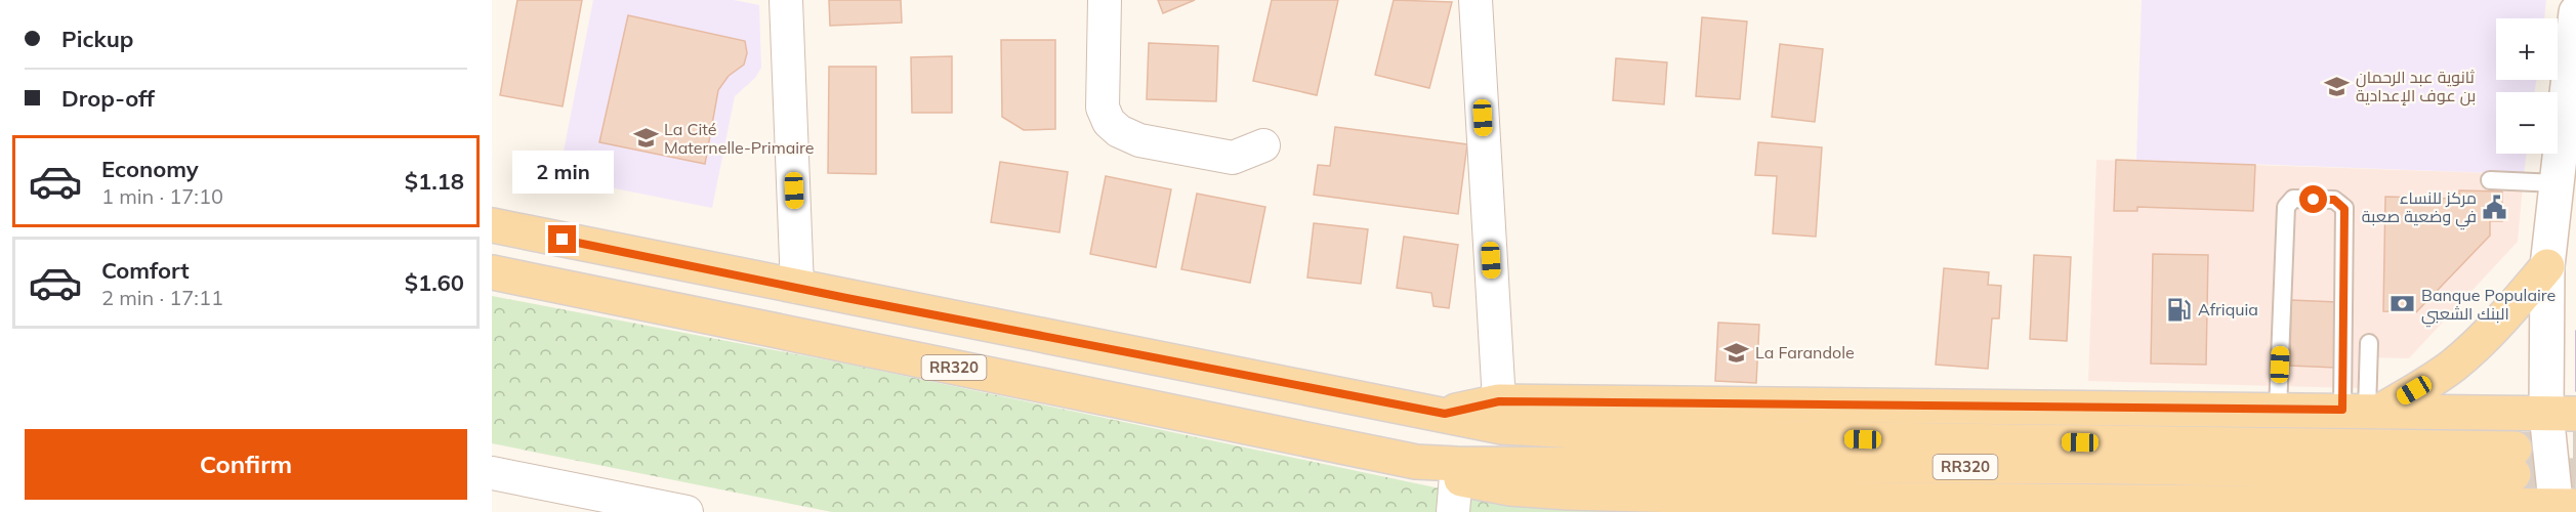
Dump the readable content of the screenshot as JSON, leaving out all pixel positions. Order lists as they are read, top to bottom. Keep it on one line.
{"streets":{"main road":["RR320"]},"places":{"school or university":["ثانوية عبد الرحمان بن عوف الإعدادية","La Cité Maternelle-Primaire","La Farandole"],"public building":["مركز للنساء في وضعية صعبة"],"bank":["Banque Populaire البنك الشعبي"],"fuel station":["Afriquia"]},"page":{"banner":["Pickup","Drop-off"],"map_buttons":["+","−"],"list":[{"name":"Economy","note":"1 min · 17:10","value":"$1.18"},{"name":"Comfort","note":"2 min · 17:11","value":"$1.60"}],"bubble":"2 min","buttons":"Confirm"}}
